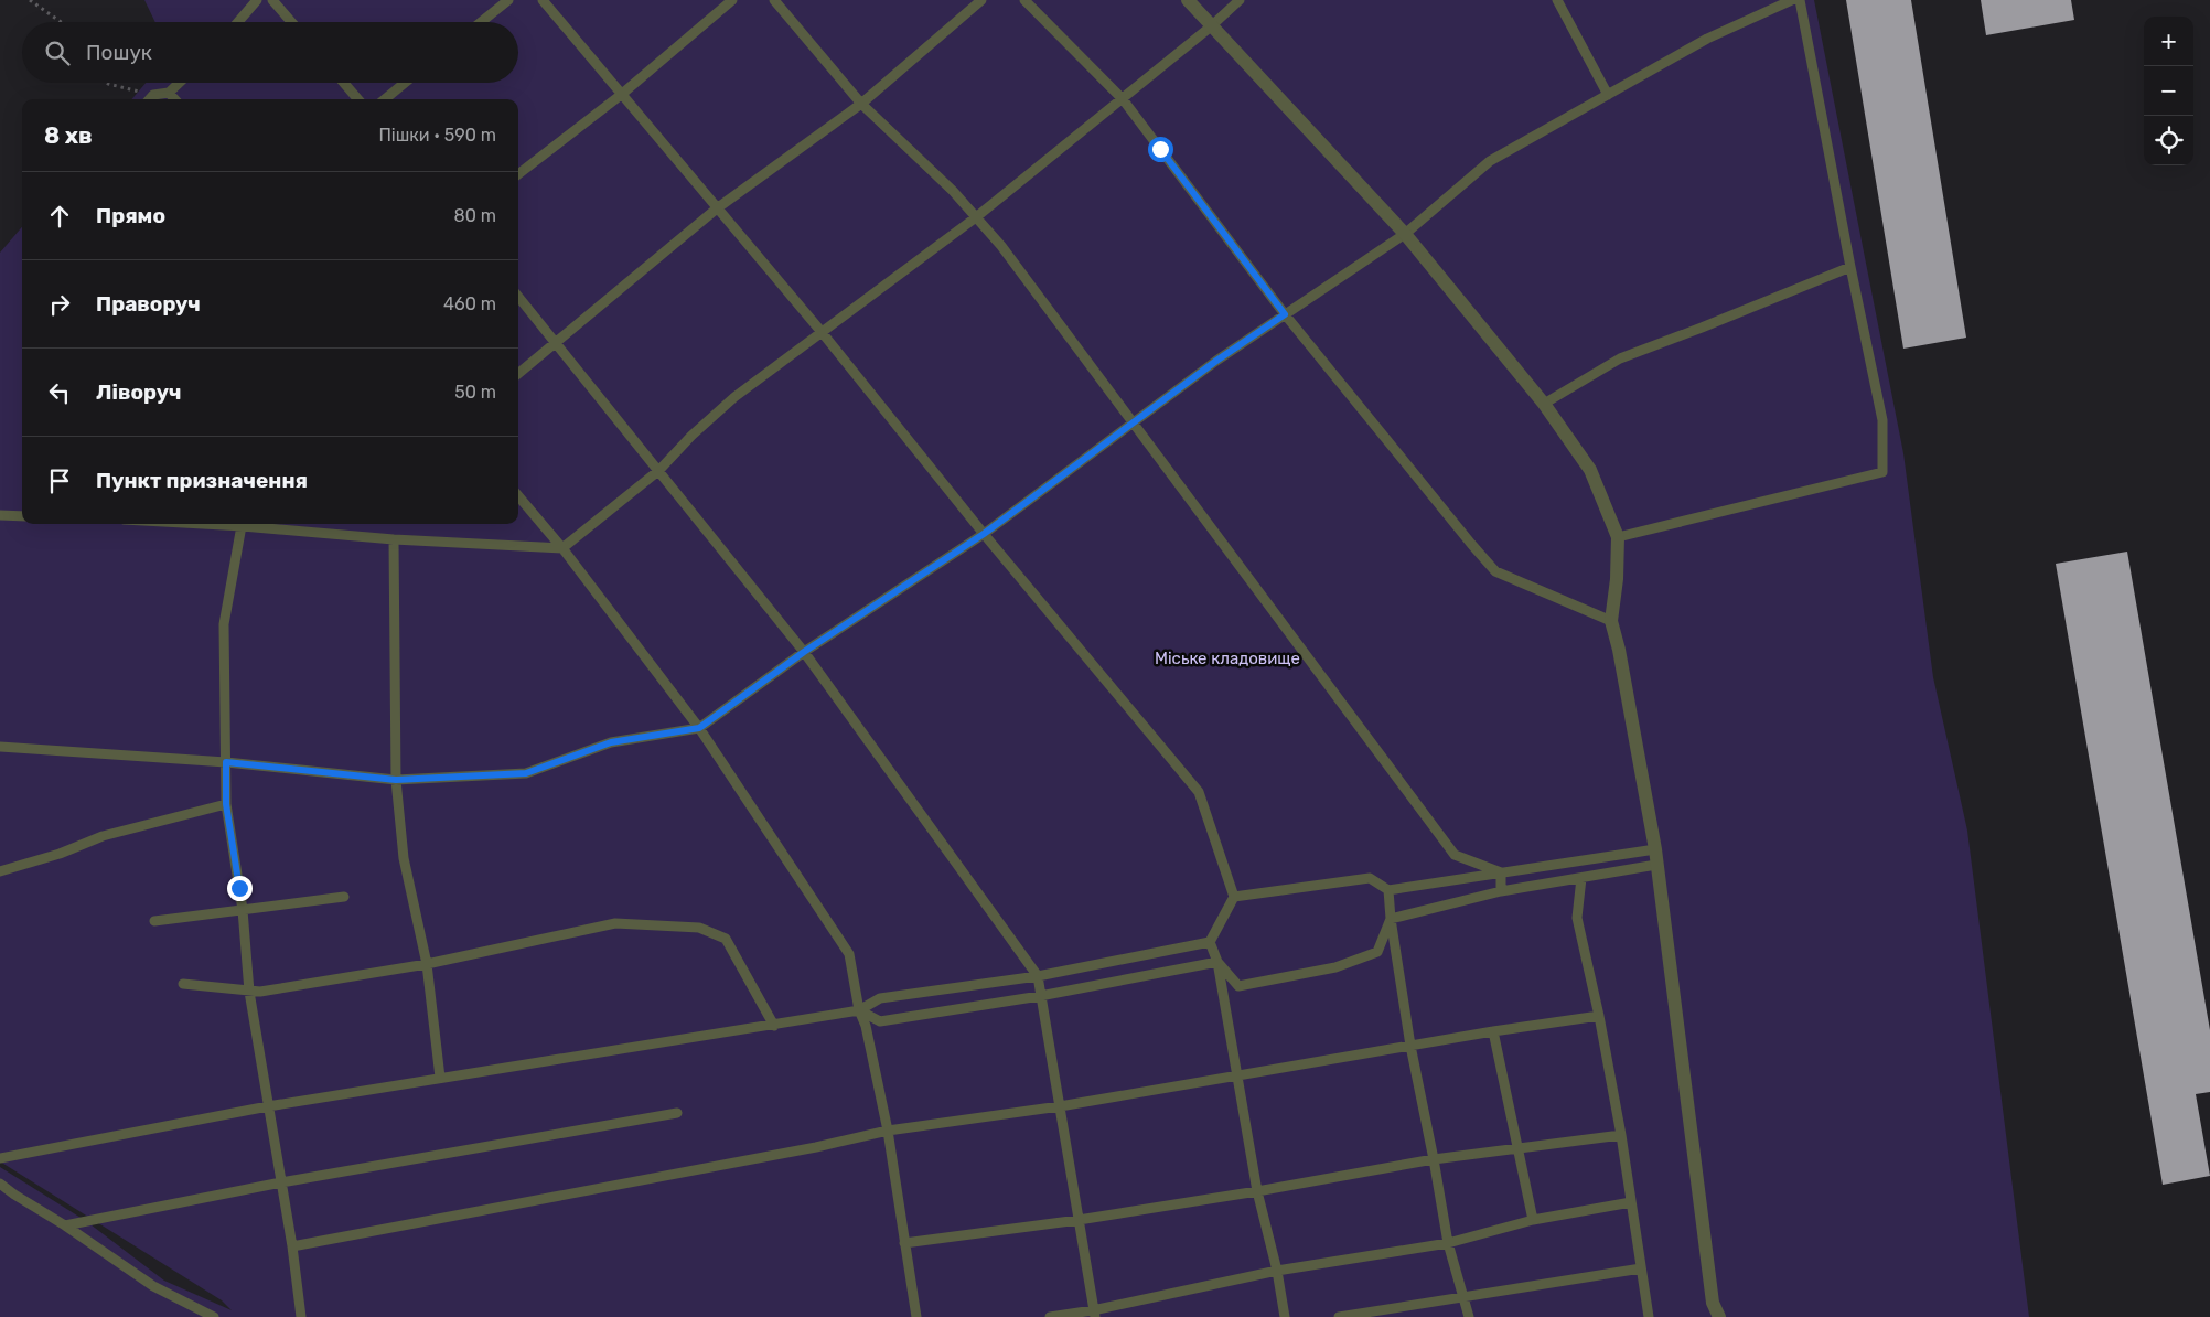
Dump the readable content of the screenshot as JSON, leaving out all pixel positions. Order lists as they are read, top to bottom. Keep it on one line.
{"parks":["Міське кладовище"],"page":{"map_buttons":["+","−"],"search":"Пошук","heading":["8 хв","Пішки · 590 m"],"list":[["Прямо","80 m"],["Праворуч","460 m"],["Ліворуч","50 m"],"Пункт призначення"]}}
